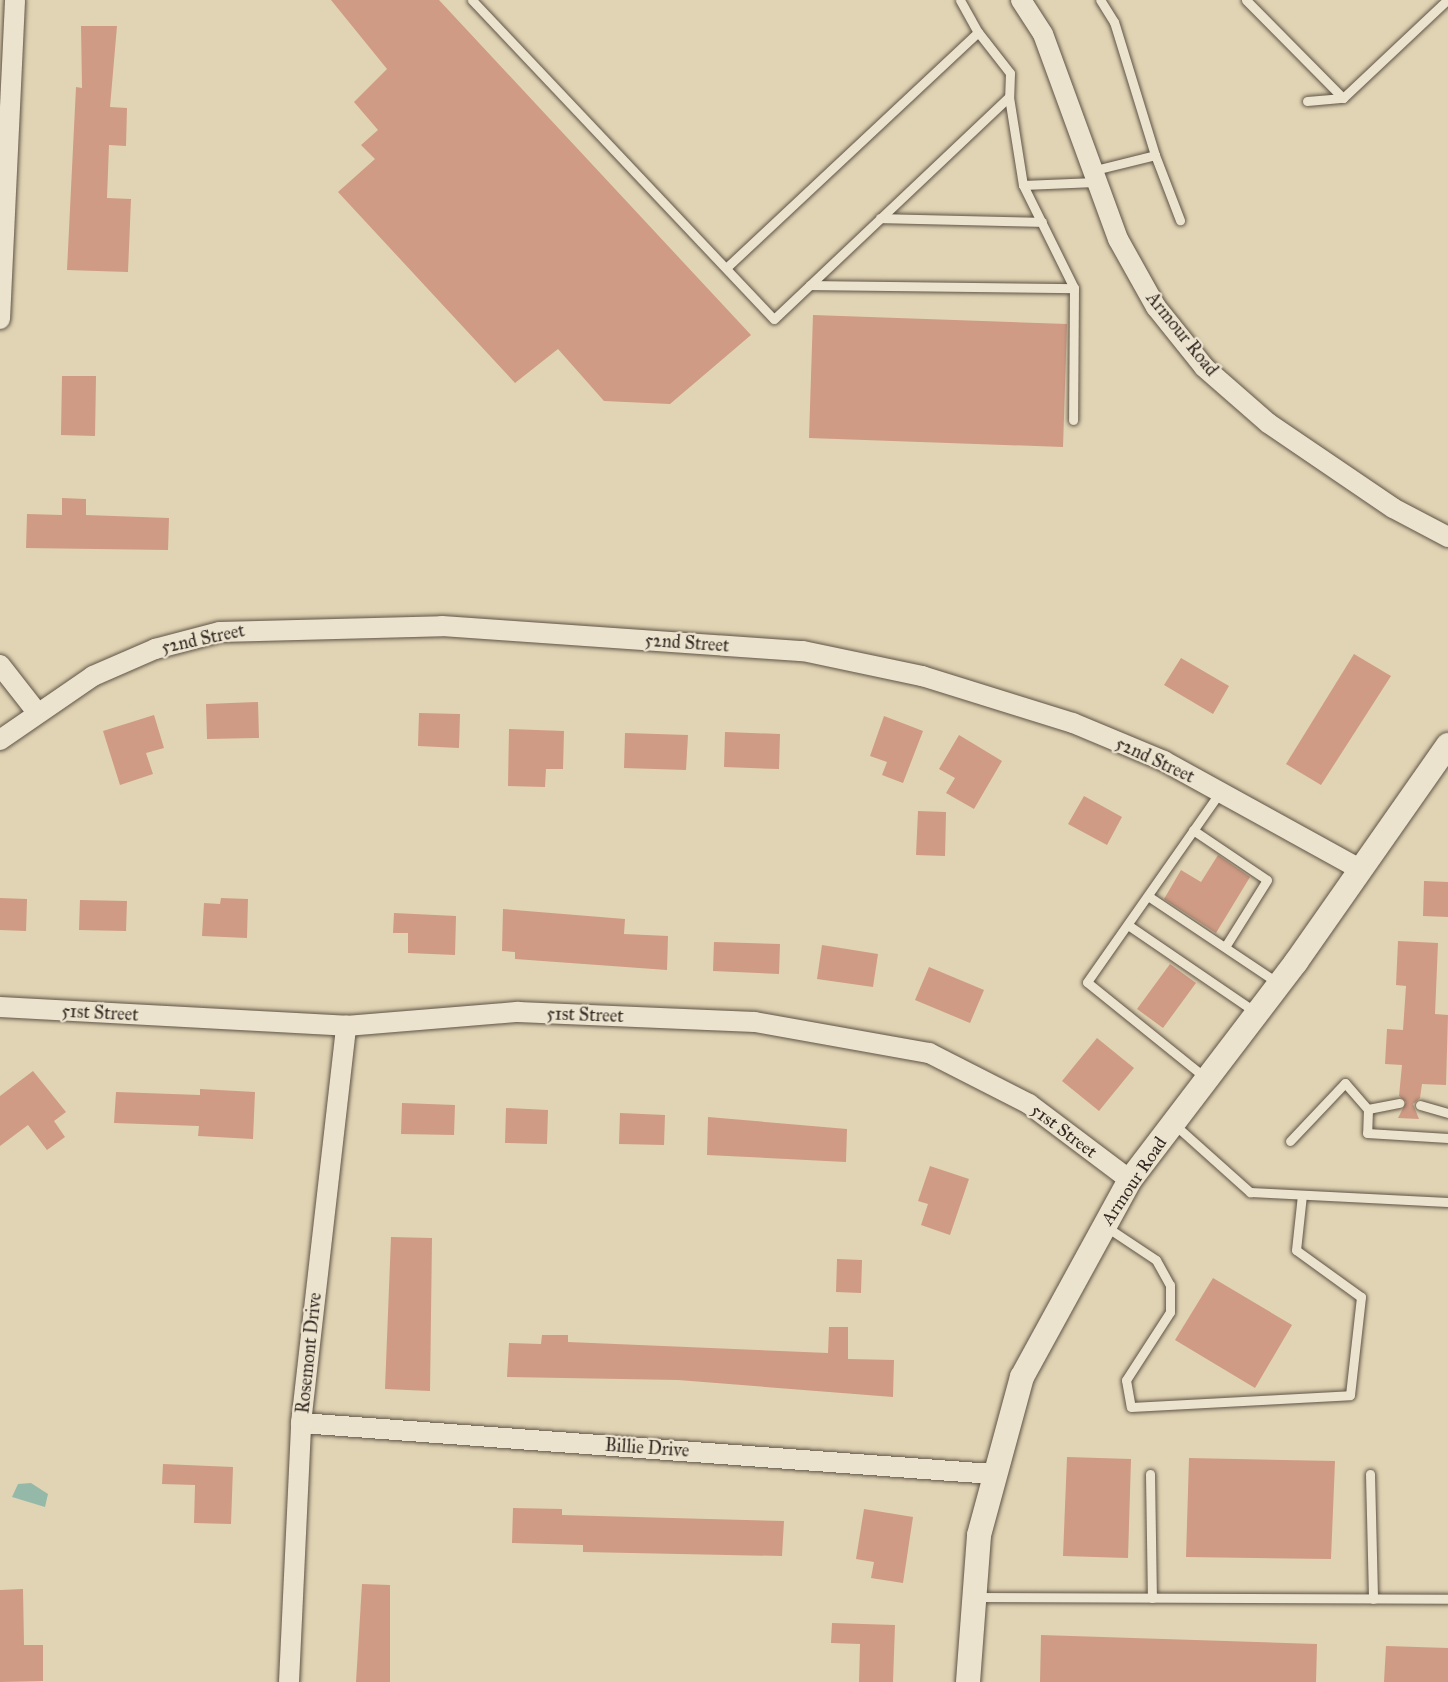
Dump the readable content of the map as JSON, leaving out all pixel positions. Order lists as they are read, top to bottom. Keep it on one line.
{"streets":{"street":["Armour Road","52nd Street","51st Street","Rosemont Drive","Billie Drive"]},"crossings":[["Armour Road","52nd Street"],["Armour Road","51st Street"],["Armour Road","Billie Drive"],["51st Street","Rosemont Drive"],["Rosemont Drive","Billie Drive"]]}
